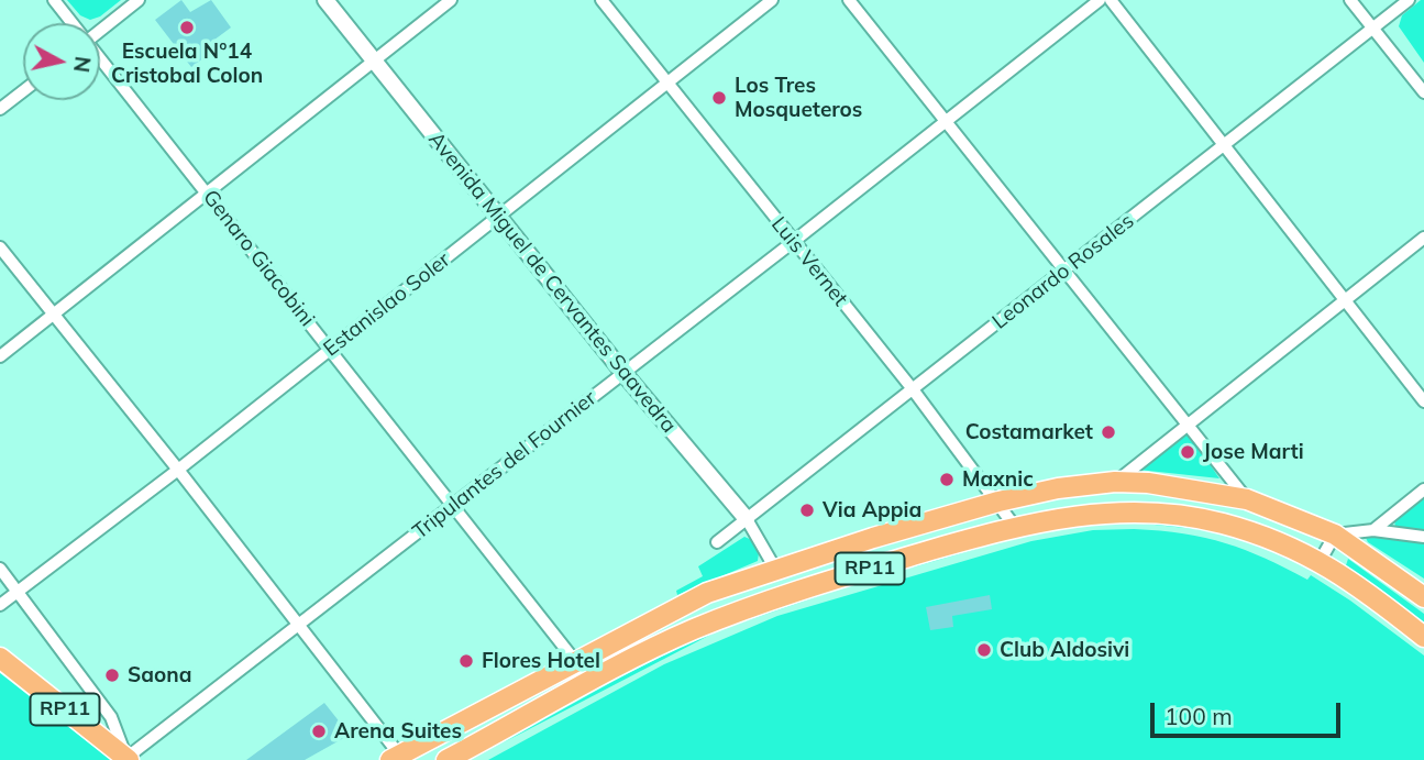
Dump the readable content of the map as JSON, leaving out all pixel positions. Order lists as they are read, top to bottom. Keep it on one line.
{"streets":{"main road":["RP11"],"street":["Genaro Giacobini","Luis Vernet","Leonardo Rosales","Avenida Miguel de Cervantes Saavedra","Estanislao Soler","Tripulantes del Fournier"]},"crossings":[["Genaro Giacobini","Estanislao Soler"],["Genaro Giacobini","Tripulantes del Fournier"],["Genaro Giacobini","RP11"],["Luis Vernet","Leonardo Rosales"],["Luis Vernet","Estanislao Soler"],["Luis Vernet","Tripulantes del Fournier"],["Luis Vernet","RP11"],["Leonardo Rosales","Avenida Miguel de Cervantes Saavedra"],["Avenida Miguel de Cervantes Saavedra","Estanislao Soler"],["Avenida Miguel de Cervantes Saavedra","Tripulantes del Fournier"],["Avenida Miguel de Cervantes Saavedra","RP11"],["Tripulantes del Fournier","RP11"]],"places":["Escuela N°14 Cristobal Colon","Los Tres Mosqueteros","Costamarket","Jose Marti","Maxnic","Via Appia","Club Aldosivi","Flores Hotel","Saona","Arena Suites"],"scale_bar":"100 m","north":"right"}
